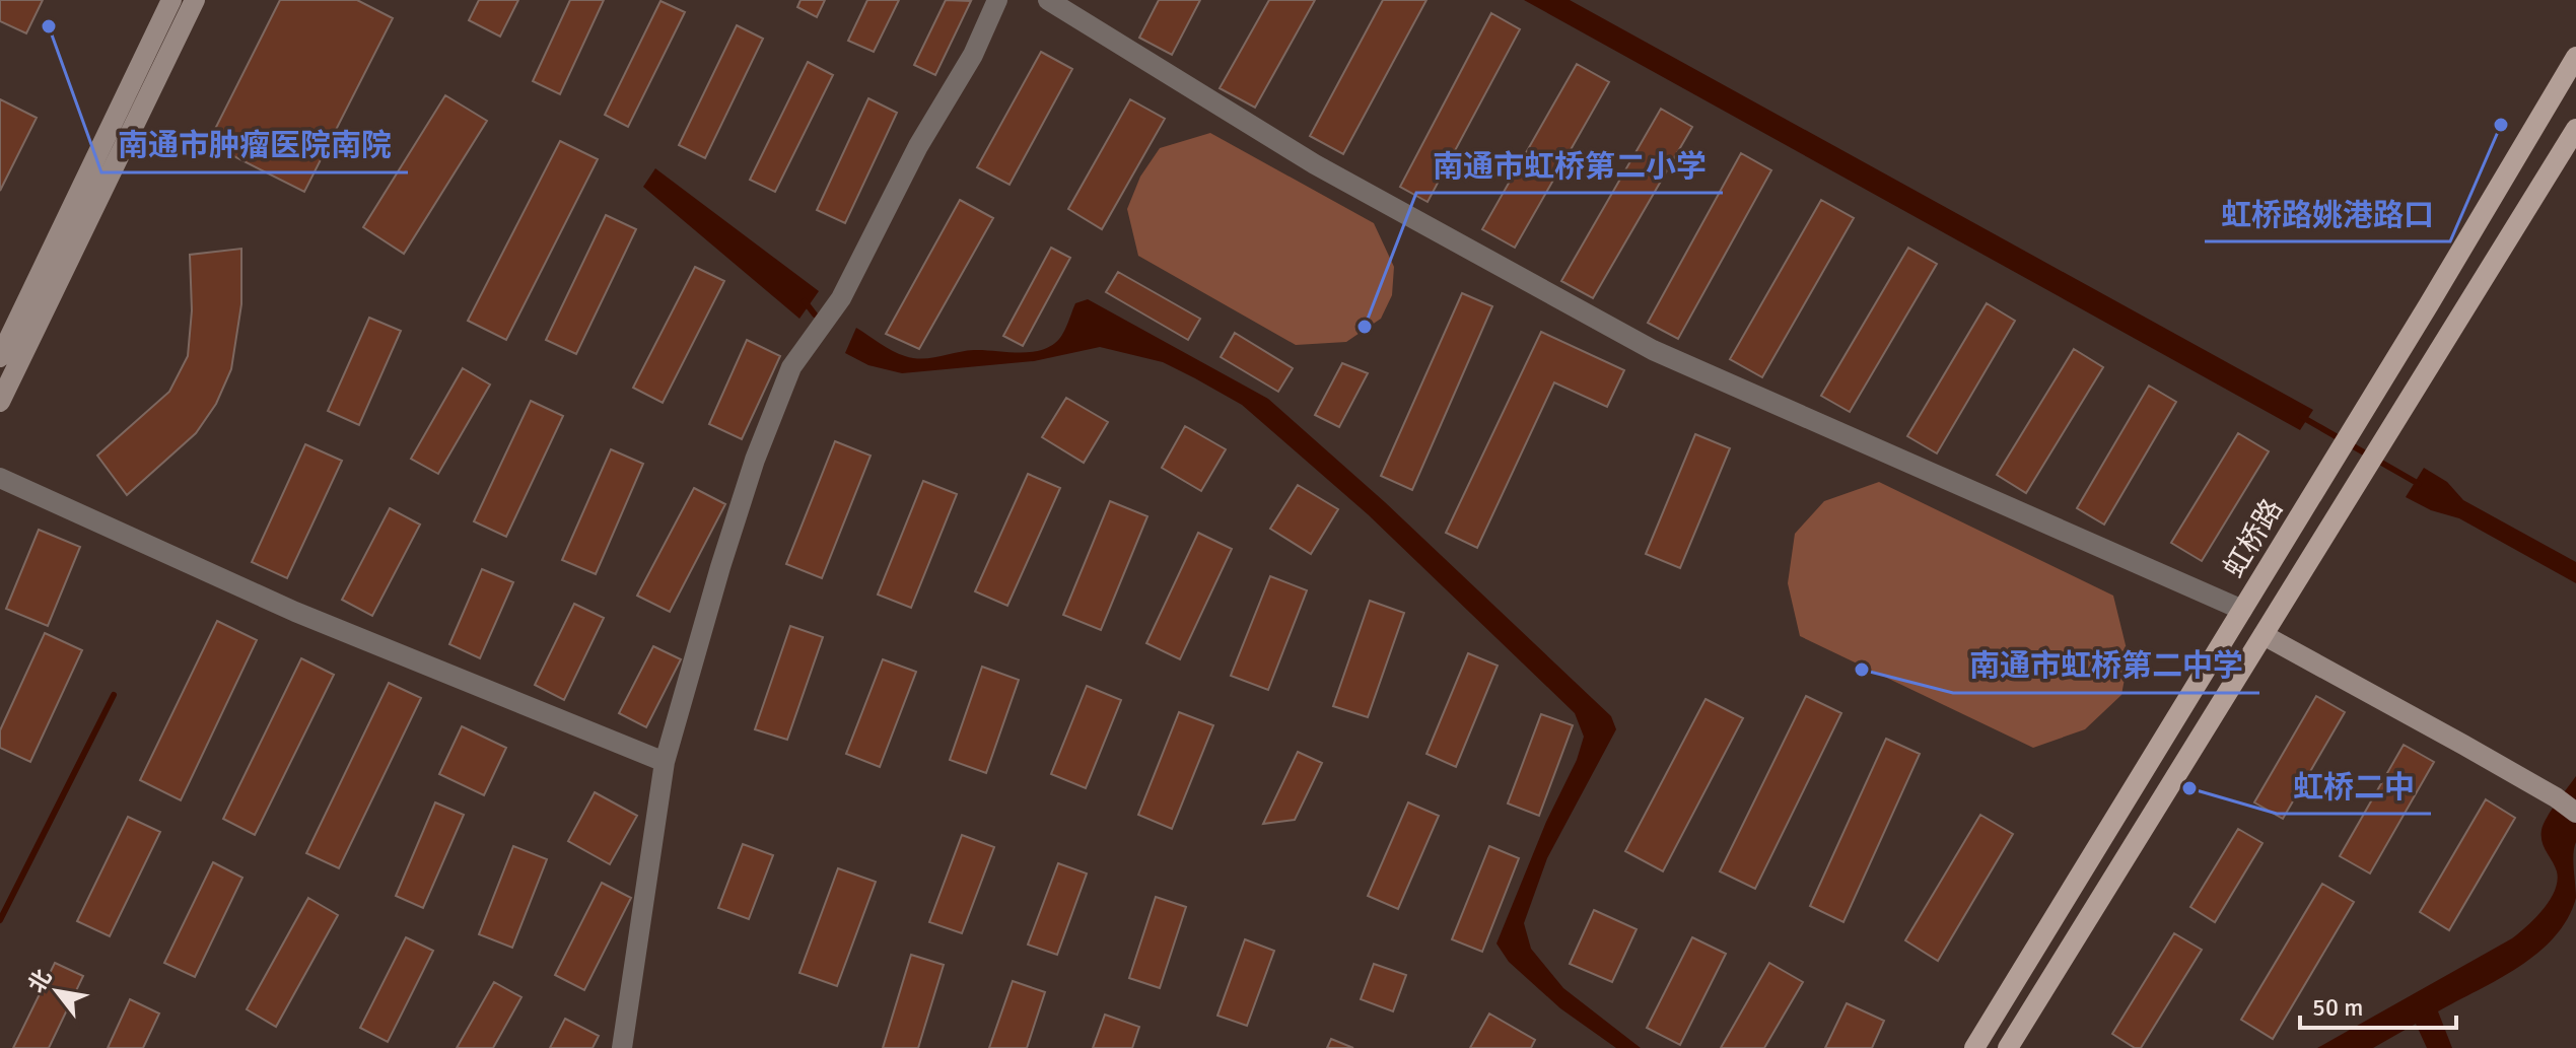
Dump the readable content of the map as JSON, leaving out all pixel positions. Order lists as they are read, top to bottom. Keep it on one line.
{"streets":{"main road":["虹桥路"]},"places":["南通市肿瘤医院南院","虹桥路姚港路口","南通市虹桥第二小学","南通市虹桥第二中学","虹桥二中"],"scale_bar":"50 m","north":"top left"}
